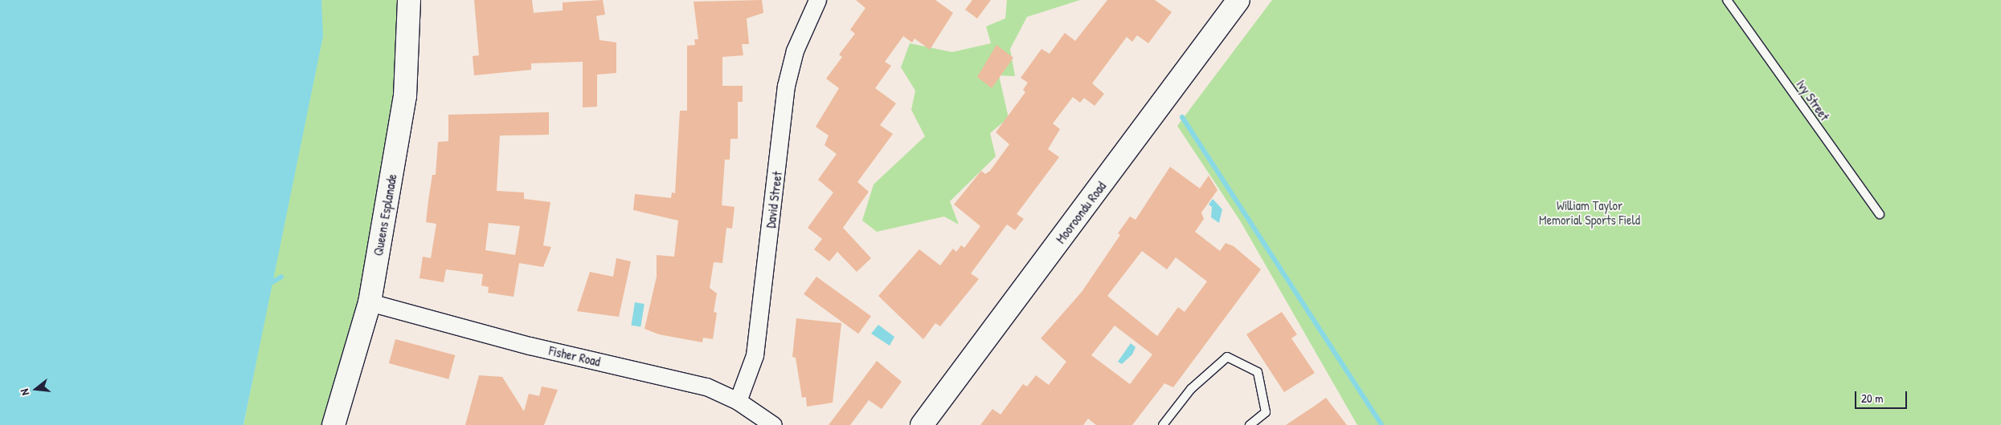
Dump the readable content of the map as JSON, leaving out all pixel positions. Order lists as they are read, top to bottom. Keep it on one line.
{"streets":{"street":["David Street","Mooroondu Road","Queens Esplanade","Fisher Road"],"lane":["Ivy Street"]},"crossings":[["David Street","Fisher Road"],["Queens Esplanade","Fisher Road"]],"parks":["William Taylor Memorial Sports Field"],"scale_bar":"20 m","north":"left"}
